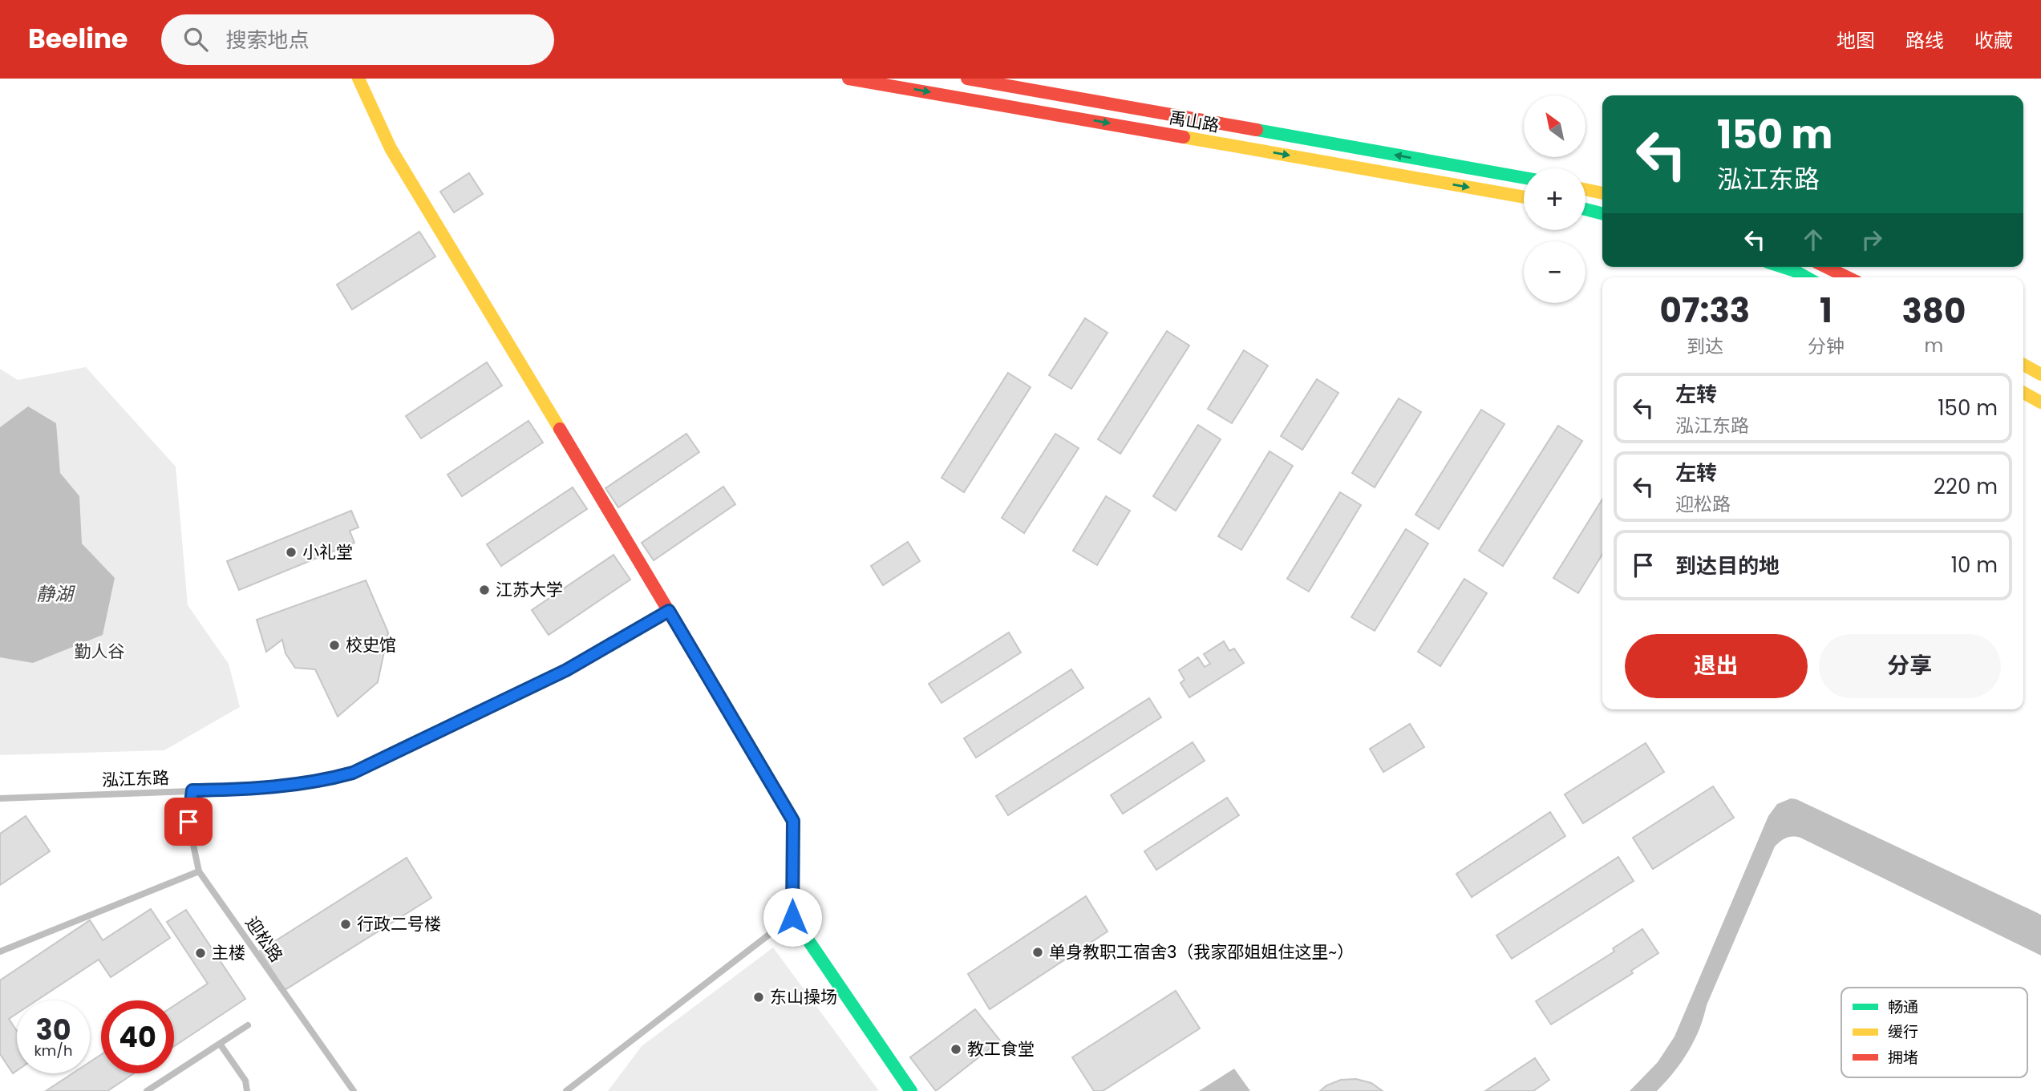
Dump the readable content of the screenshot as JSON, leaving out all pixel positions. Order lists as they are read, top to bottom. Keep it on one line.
{"streets":{"main road":["禹山路"],"lane":["泓江东路","迎松路"]},"crossings":[["泓江东路","迎松路"]],"water":["静湖"],"parks":["勤人谷"],"places":["小礼堂","江苏大学","校史馆","行政二号楼","单身教职工宿舍3（我家邵姐姐住这里~）","主楼","东山操场","教工食堂"],"legend":["畅通","缓行","拥堵"],"north":"top left","page":{"header":"Beeline","search":"搜索地点","nav":["地图","路线","收藏"],"map_buttons":["+","−"],"turn":["150 m","泓江东路"],"eta":["07:33","到达","1","分钟","380","m"],"list":[{"name":"左转","note":"泓江东路","value":"150 m"},{"name":"左转","note":"迎松路","value":"220 m"},{"name":"到达目的地","value":"10 m"}],"buttons":["退出","分享"],"speed":"30 km/h","limit":"40"}}
